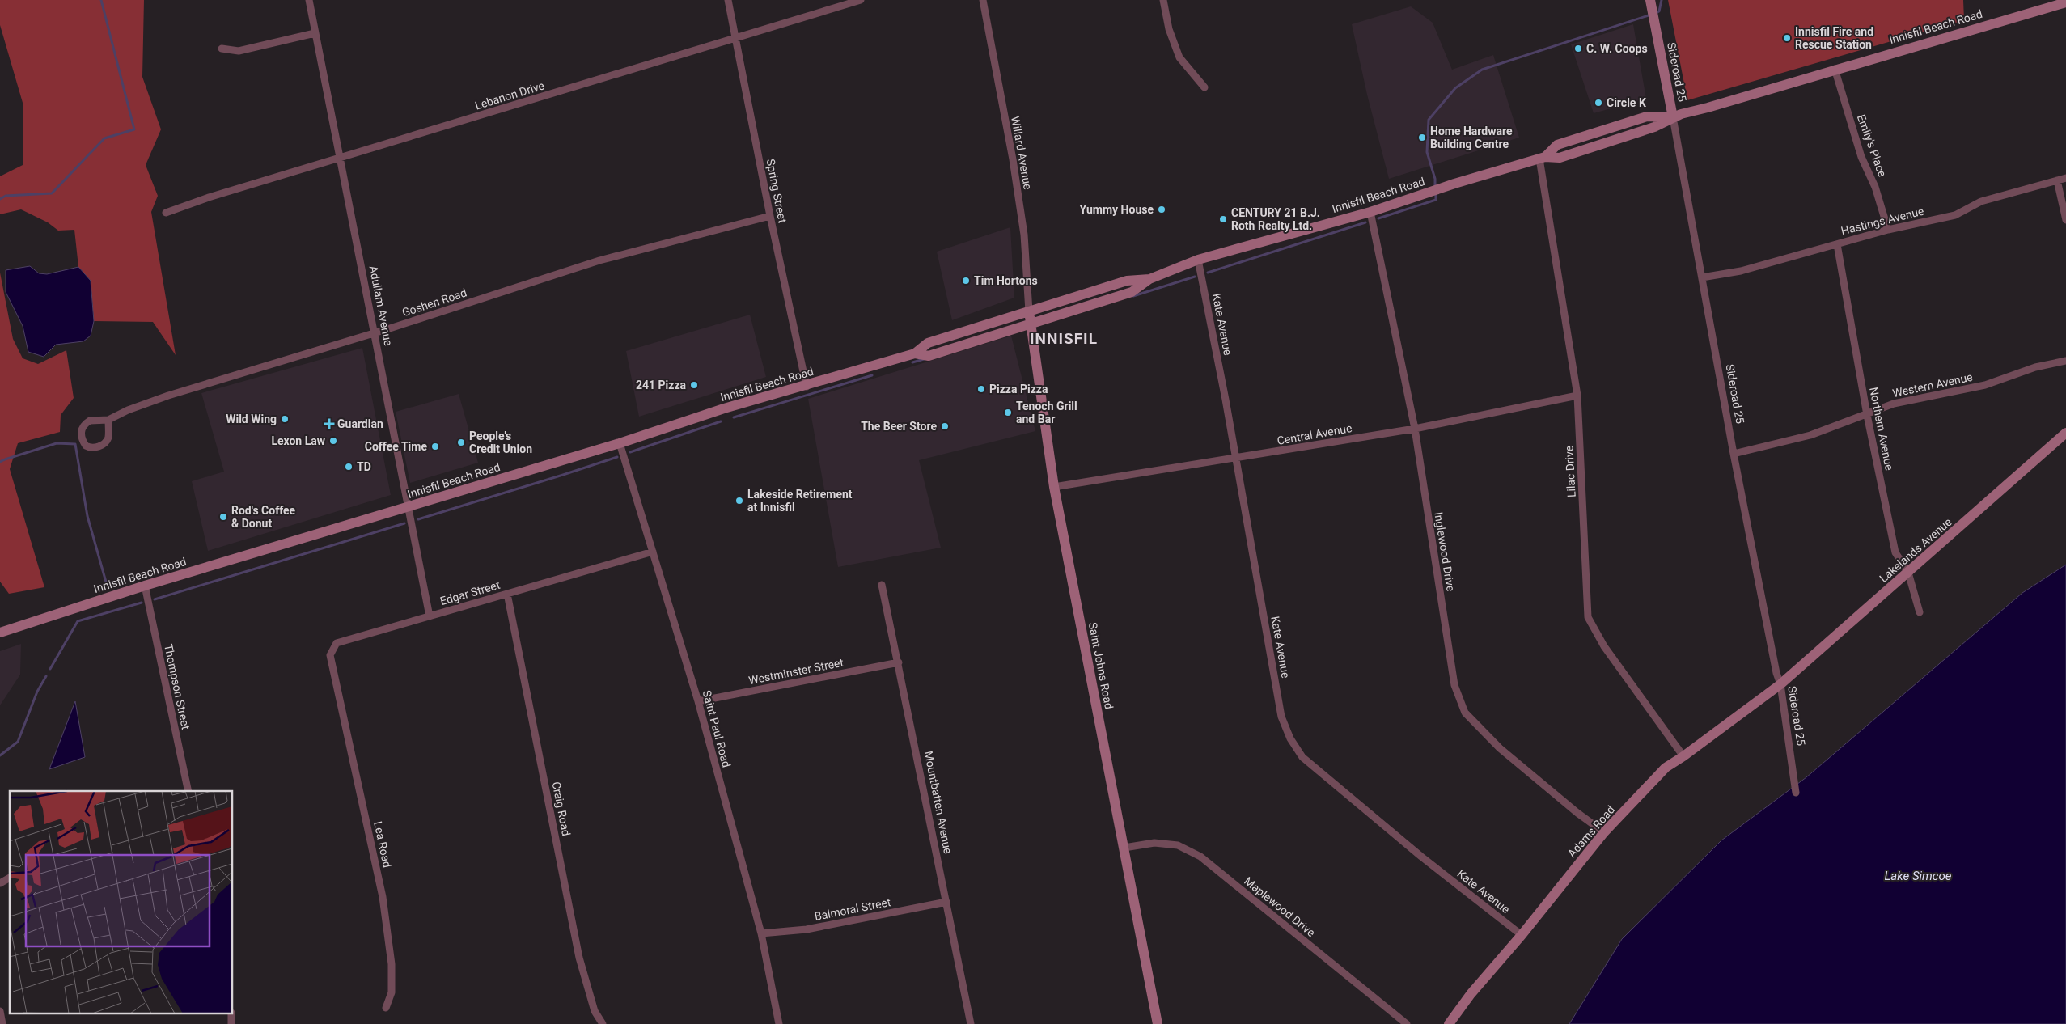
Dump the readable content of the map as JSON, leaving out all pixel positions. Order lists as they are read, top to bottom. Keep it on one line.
{"streets":{"main road":["Innisfil Beach Road","Sideroad 25","Lakelands Avenue","Saint Johns Road","Adams Road"],"street":["Lebanon Drive","Emily's Place","Willard Avenue","Spring Street","Hastings Avenue","Goshen Road","Adullam Avenue","Kate Avenue","Western Avenue","Northern Avenue","Central Avenue","Lilac Drive","Inglewood Drive","Edgar Street","Westminster Street","Thompson Street","Saint Paul Road","Mountbatten Avenue","Craig Road","Lea Road","Maplewood Drive","Balmoral Street"]},"crossings":[["Innisfil Beach Road","Sideroad 25"],["Innisfil Beach Road","Emily's Place"],["Innisfil Beach Road","Willard Avenue"],["Innisfil Beach Road","Spring Street"],["Innisfil Beach Road","Adullam Avenue"],["Innisfil Beach Road","Kate Avenue"],["Innisfil Beach Road","Lilac Drive"],["Innisfil Beach Road","Inglewood Drive"],["Innisfil Beach Road","Saint Johns Road"],["Innisfil Beach Road","Thompson Street"],["Innisfil Beach Road","Saint Paul Road"],["Sideroad 25","Hastings Avenue"],["Sideroad 25","Western Avenue"],["Sideroad 25","Lakelands Avenue"],["Sideroad 25","Adams Road"],["Lebanon Drive","Spring Street"],["Lebanon Drive","Adullam Avenue"],["Emily's Place","Hastings Avenue"],["Willard Avenue","Saint Johns Road"],["Spring Street","Goshen Road"],["Hastings Avenue","Northern Avenue"],["Goshen Road","Adullam Avenue"],["Adullam Avenue","Edgar Street"],["Kate Avenue","Central Avenue"],["Kate Avenue","Adams Road"],["Western Avenue","Northern Avenue"],["Northern Avenue","Lakelands Avenue"],["Central Avenue","Lilac Drive"],["Central Avenue","Inglewood Drive"],["Central Avenue","Saint Johns Road"],["Lilac Drive","Adams Road"],["Lakelands Avenue","Adams Road"],["Inglewood Drive","Adams Road"],["Edgar Street","Saint Paul Road"],["Edgar Street","Craig Road"],["Edgar Street","Lea Road"],["Saint Johns Road","Maplewood Drive"],["Westminster Street","Saint Paul Road"],["Westminster Street","Mountbatten Avenue"],["Saint Paul Road","Balmoral Street"],["Mountbatten Avenue","Balmoral Street"]],"districts":["INNISFIL"],"water":["Lake Simcoe"],"places":{"other":["Innisfil Fire and Rescue Station","C. W. Coops","Circle K","Home Hardware Building Centre","Yummy House","CENTURY 21 B.J. Roth Realty Ltd.","Tim Hortons","241 Pizza","Pizza Pizza","Tenoch Grill and Bar","Wild Wing","The Beer Store","Lexon Law","People's Credit Union","Coffee Time","TD","Lakeside Retirement at Innisfil","Rod's Coffee & Donut"],"health":["Guardian"]}}
